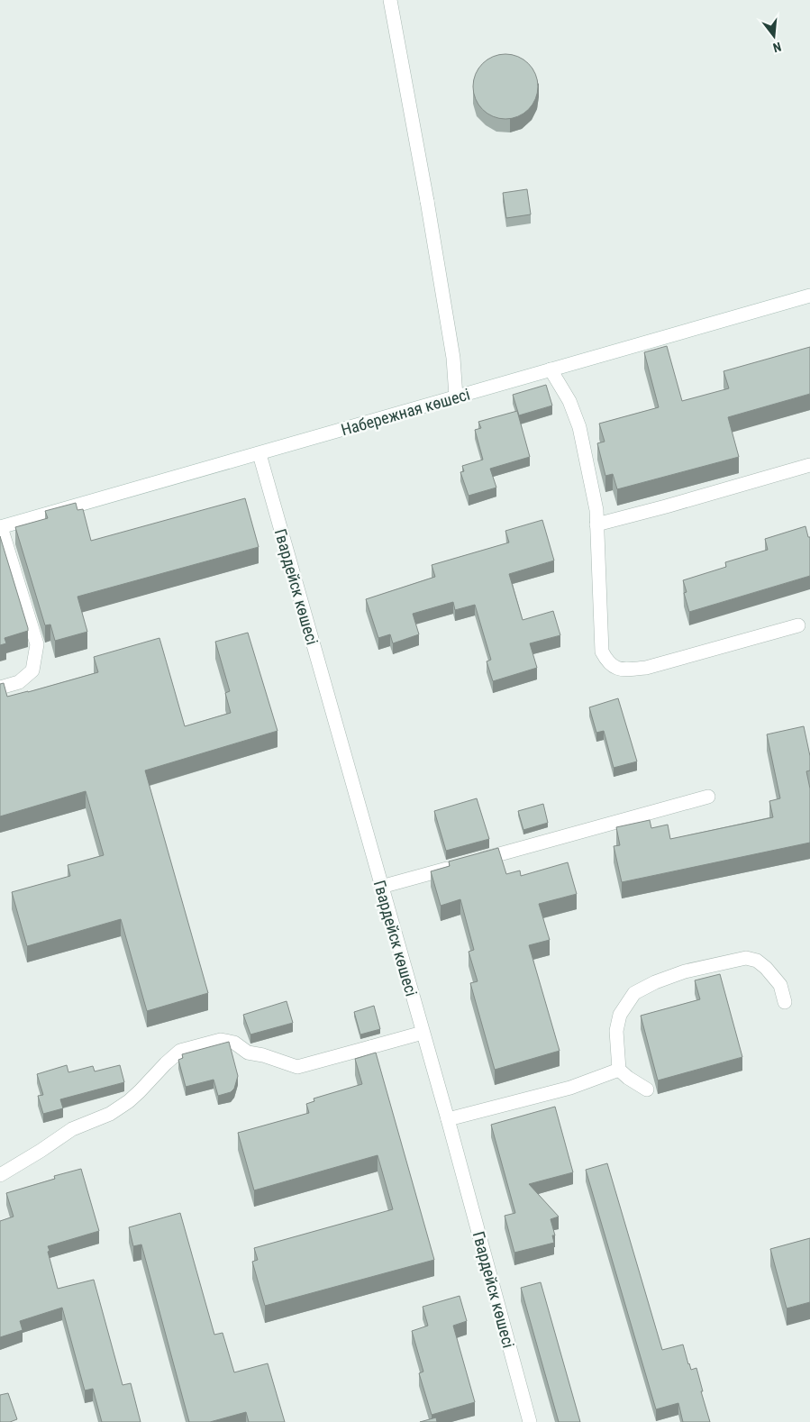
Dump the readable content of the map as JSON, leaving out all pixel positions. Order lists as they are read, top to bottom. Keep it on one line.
{"streets":{"street":["Набережная көшесі","Гвардейск көшесі"]},"crossings":[["Набережная көшесі","Гвардейск көшесі"]],"north":"bottom"}
